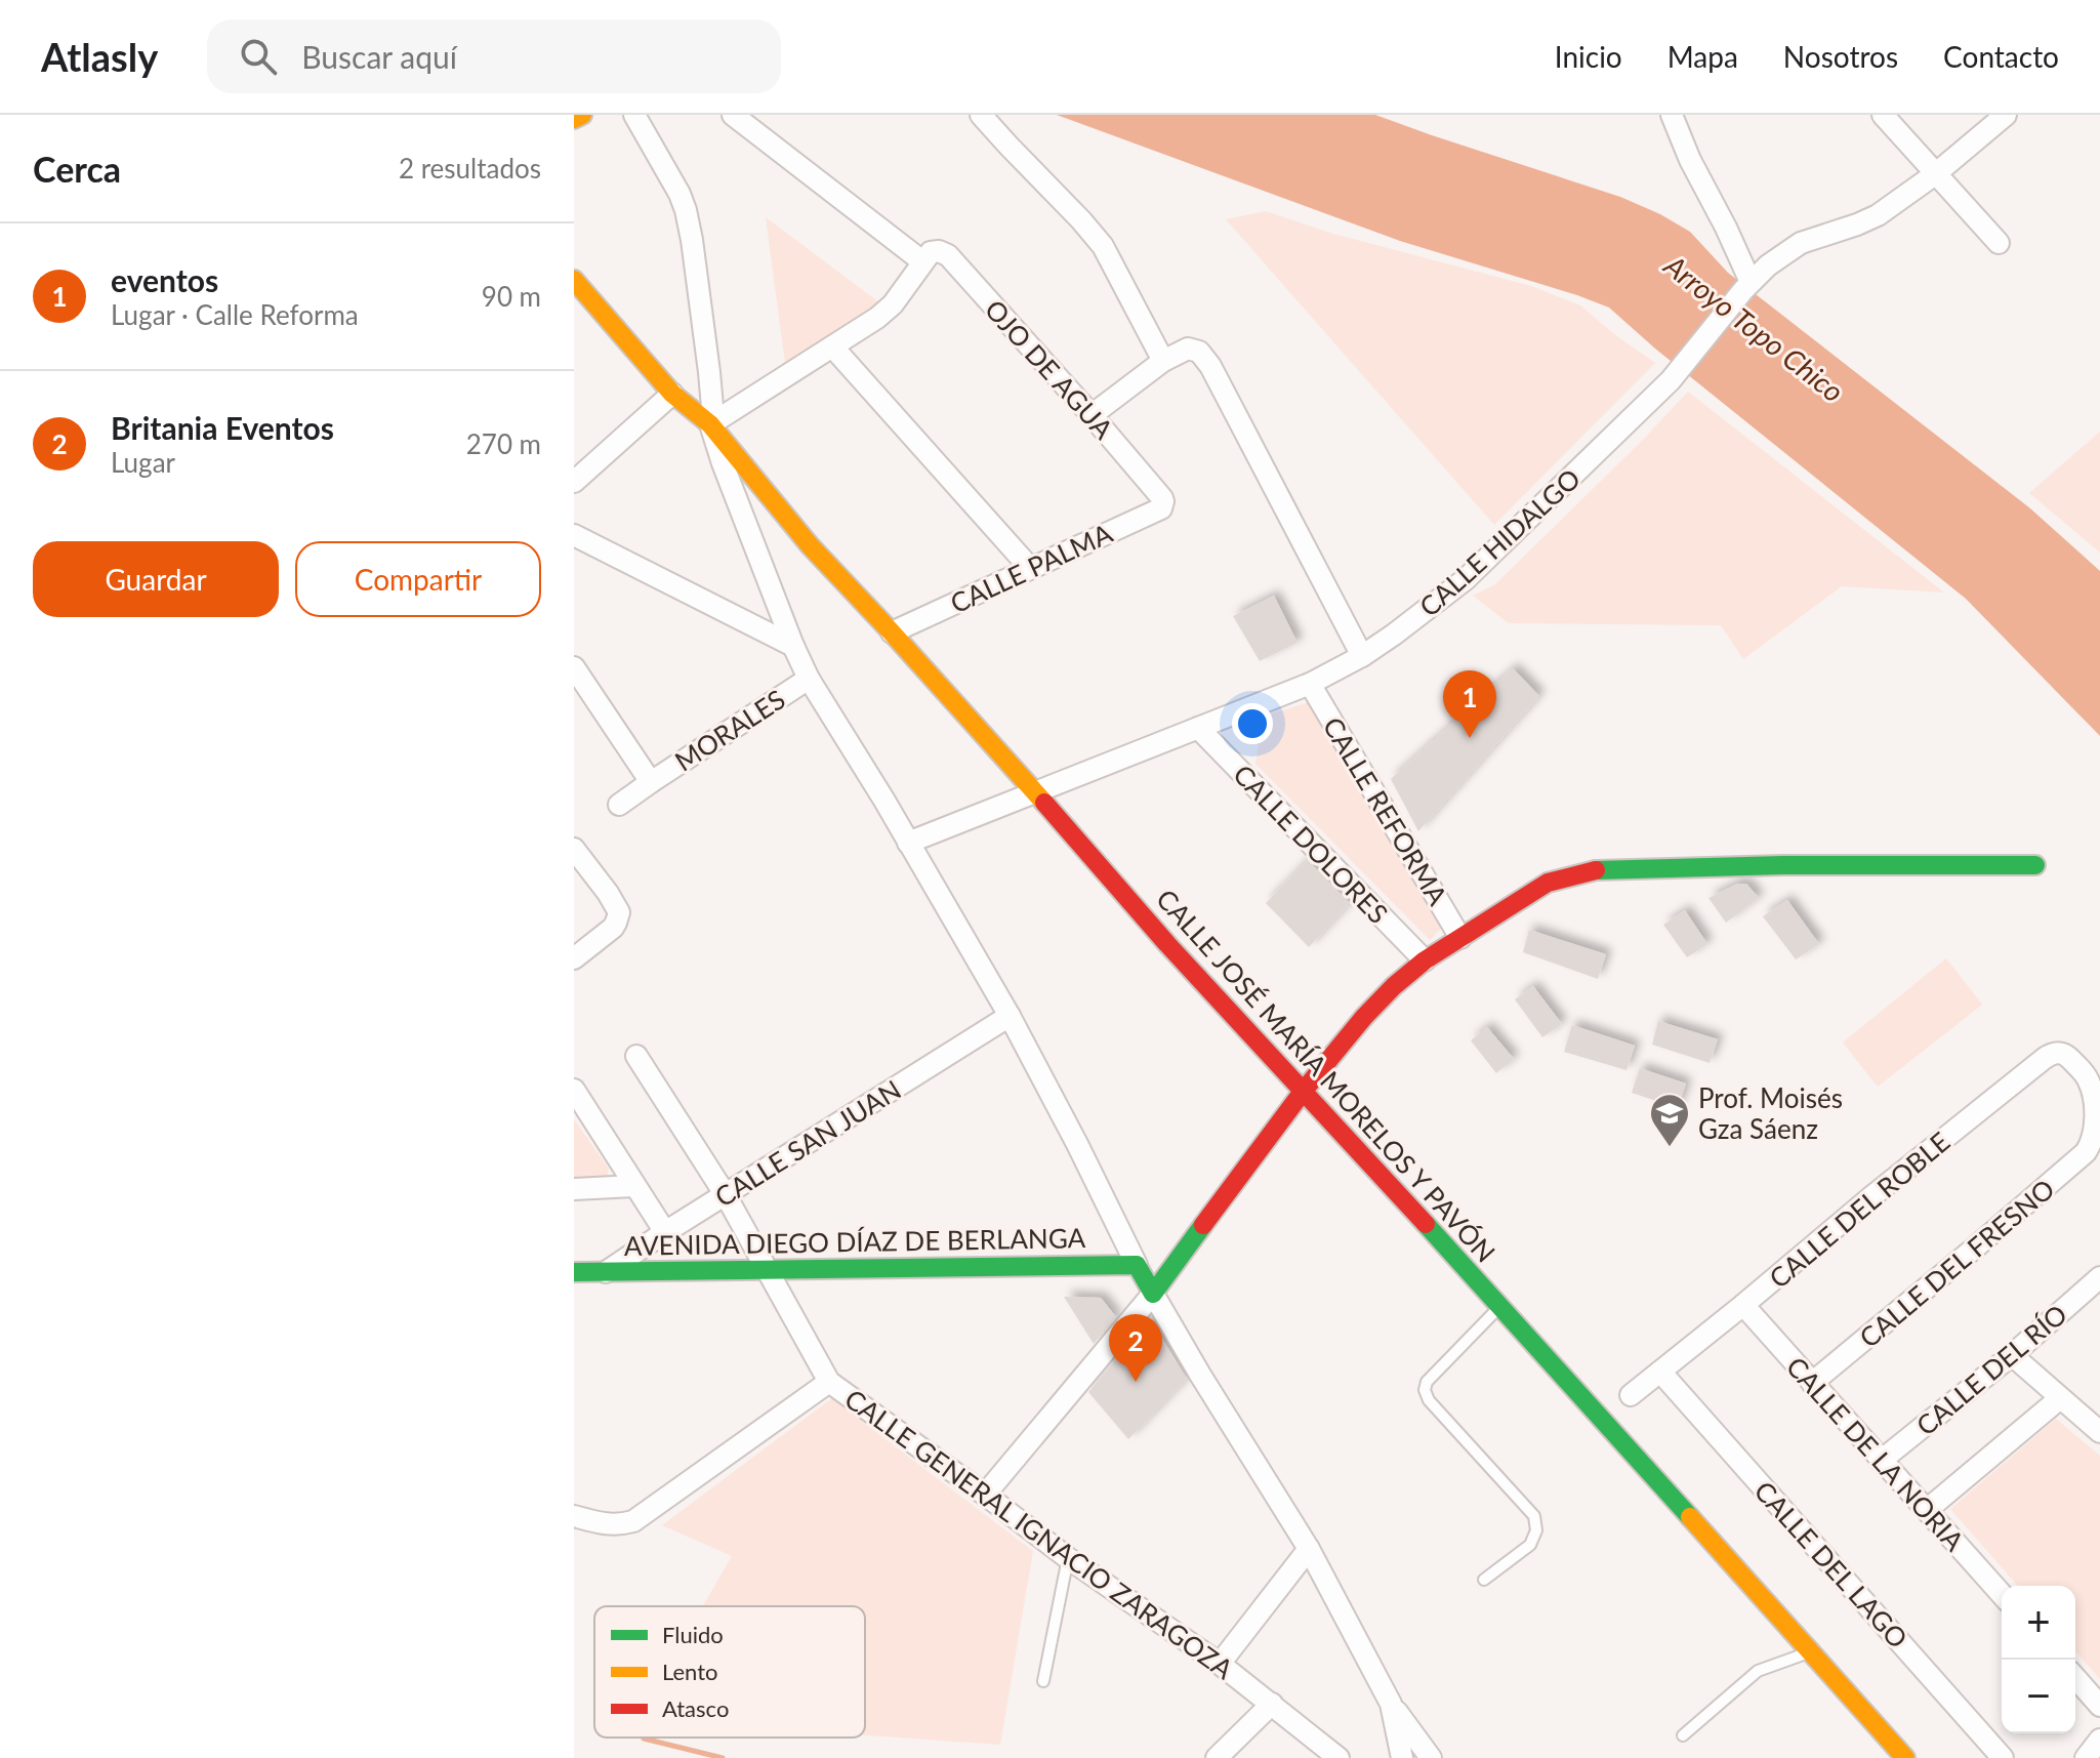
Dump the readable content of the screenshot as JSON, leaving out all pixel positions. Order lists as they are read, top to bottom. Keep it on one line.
{"streets":{"street":["OJO DE AGUA","CALLE HIDALGO","CALLE PALMA","MORALES","CALLE REFORMA","CALLE DOLORES","CALLE JOSÉ MARÍA MORELOS Y PAVÓN","CALLE SAN JUAN","CALLE DEL ROBLE","AVENIDA DIEGO DÍAZ DE BERLANGA","CALLE DEL FRESNO","CALLE DEL RÍO","CALLE DE LA NORIA","CALLE GENERAL IGNACIO ZARAGOZA","CALLE DEL LAGO"]},"crossings":[["OJO DE AGUA","CALLE PALMA"],["CALLE HIDALGO","CALLE REFORMA"],["CALLE HIDALGO","CALLE DOLORES"],["CALLE HIDALGO","CALLE JOSÉ MARÍA MORELOS Y PAVÓN"],["CALLE PALMA","CALLE JOSÉ MARÍA MORELOS Y PAVÓN"],["CALLE SAN JUAN","AVENIDA DIEGO DÍAZ DE BERLANGA"],["CALLE SAN JUAN","CALLE GENERAL IGNACIO ZARAGOZA"],["CALLE DEL ROBLE","CALLE DEL FRESNO"],["CALLE DEL ROBLE","CALLE DE LA NORIA"],["CALLE DEL ROBLE","CALLE DEL LAGO"],["AVENIDA DIEGO DÍAZ DE BERLANGA","CALLE GENERAL IGNACIO ZARAGOZA"],["CALLE DEL FRESNO","CALLE DE LA NORIA"],["CALLE DEL RÍO","CALLE DE LA NORIA"]],"water":["Arroyo Topo Chico"],"places":{"school or university":["Prof. Moisés Gza Sáenz"]},"legend":["Fluido","Lento","Atasco"],"page":{"header":"Atlasly","search":"Buscar aquí","nav":["Inicio","Mapa","Nosotros","Contacto"],"heading":["Cerca","2 resultados"],"list":[{"mark":"1","name":"eventos","note":"Lugar · Calle Reforma","value":"90 m"},{"mark":"2","name":"Britania Eventos","note":"Lugar","value":"270 m"}],"buttons":["Guardar","Compartir"],"pins":["1","2"],"map_buttons":["+","−"]}}
